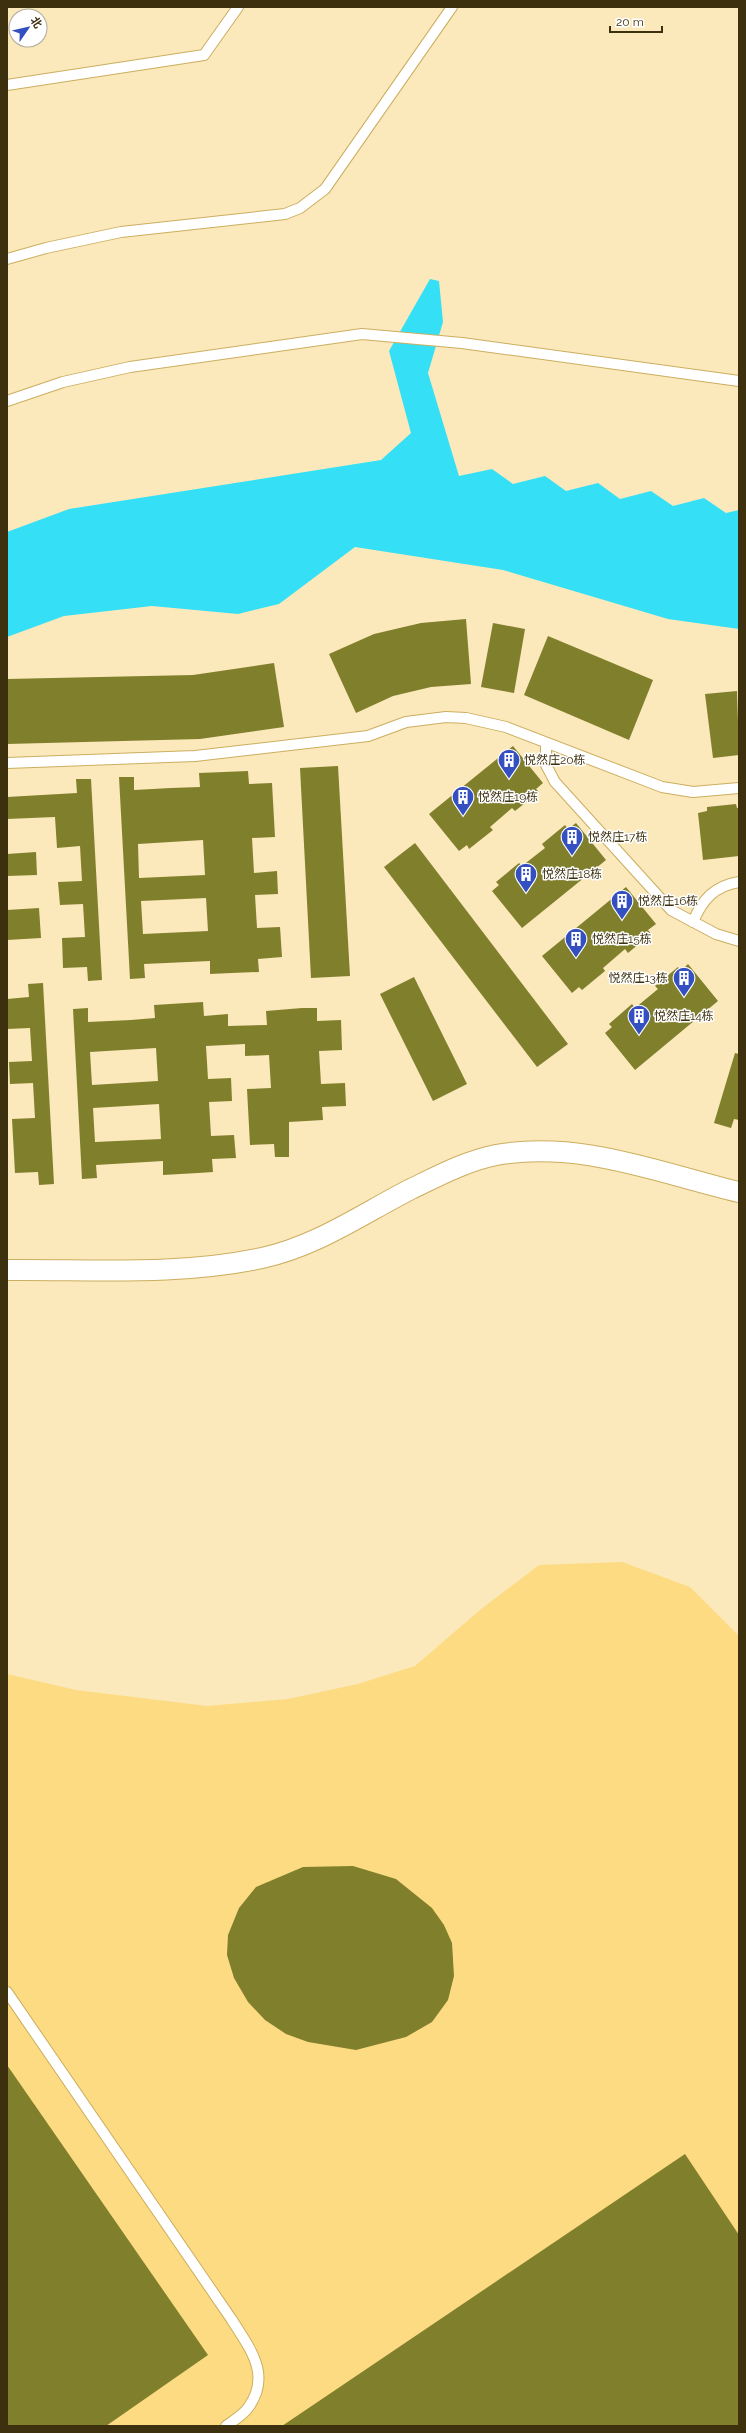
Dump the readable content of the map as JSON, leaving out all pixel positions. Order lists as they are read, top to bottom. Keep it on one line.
{"places":{"building":["悦然庄20栋","悦然庄19栋","悦然庄17栋","悦然庄18栋","悦然庄16栋","悦然庄15栋","悦然庄13栋","悦然庄14栋"]},"scale_bar":"20 m","north":"top right"}
